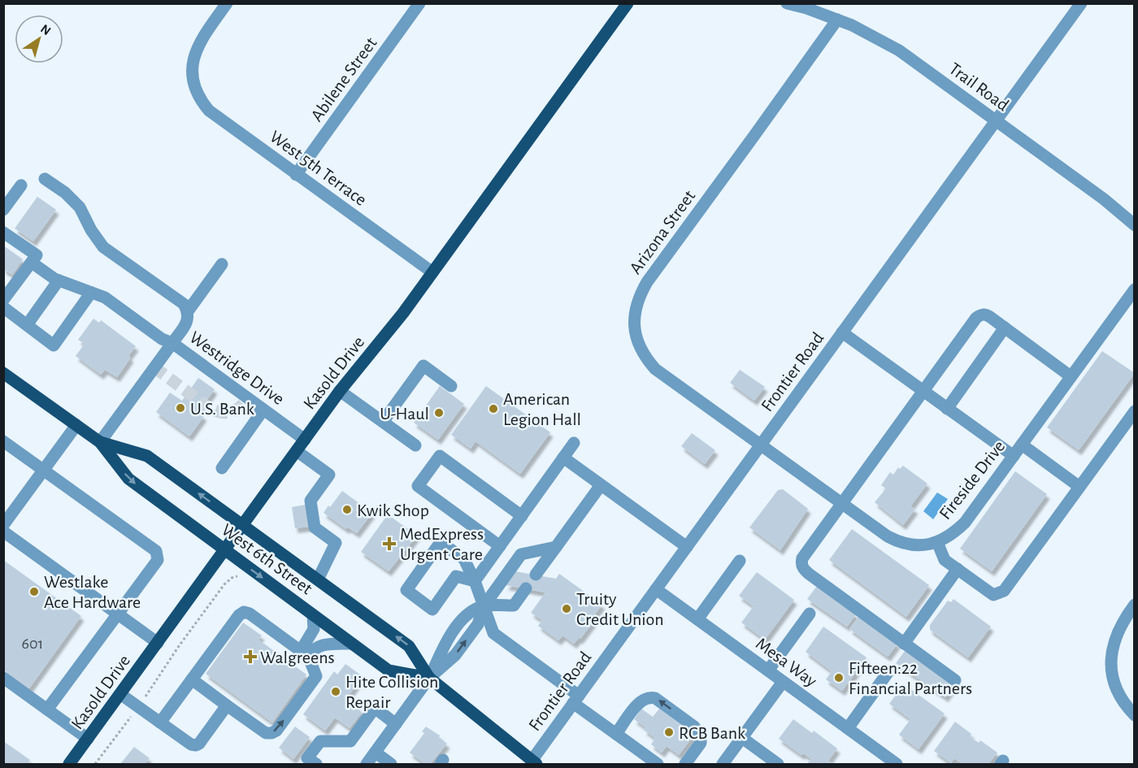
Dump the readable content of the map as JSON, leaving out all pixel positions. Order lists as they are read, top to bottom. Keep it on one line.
{"streets":{"main road":["Kasold Drive","West 6th Street"],"street":["Abilene Street","Trail Road","West 5th Terrace","Arizona Street","Westridge Drive","Frontier Road","Fireside Drive","Mesa Way"]},"crossings":[["Abilene Street","West 5th Terrace"],["Trail Road","Arizona Street"],["Trail Road","Frontier Road"],["West 5th Terrace","Kasold Drive"],["Arizona Street","Frontier Road"],["Arizona Street","Fireside Drive"],["Westridge Drive","Kasold Drive"],["Frontier Road","Fireside Drive"],["Frontier Road","West 6th Street"],["Frontier Road","Mesa Way"],["Kasold Drive","West 6th Street"]],"places":{"other":["U.S. Bank","American Legion Hall","U-Haul","Kwik Shop","Westlake Ace Hardware","Truity Credit Union","Fifteen:22 Financial Partners","Hite Collision Repair","RCB Bank"],"health":["MedExpress Urgent Care","Walgreens"]},"house_numbers":["601"],"north":"top right"}
